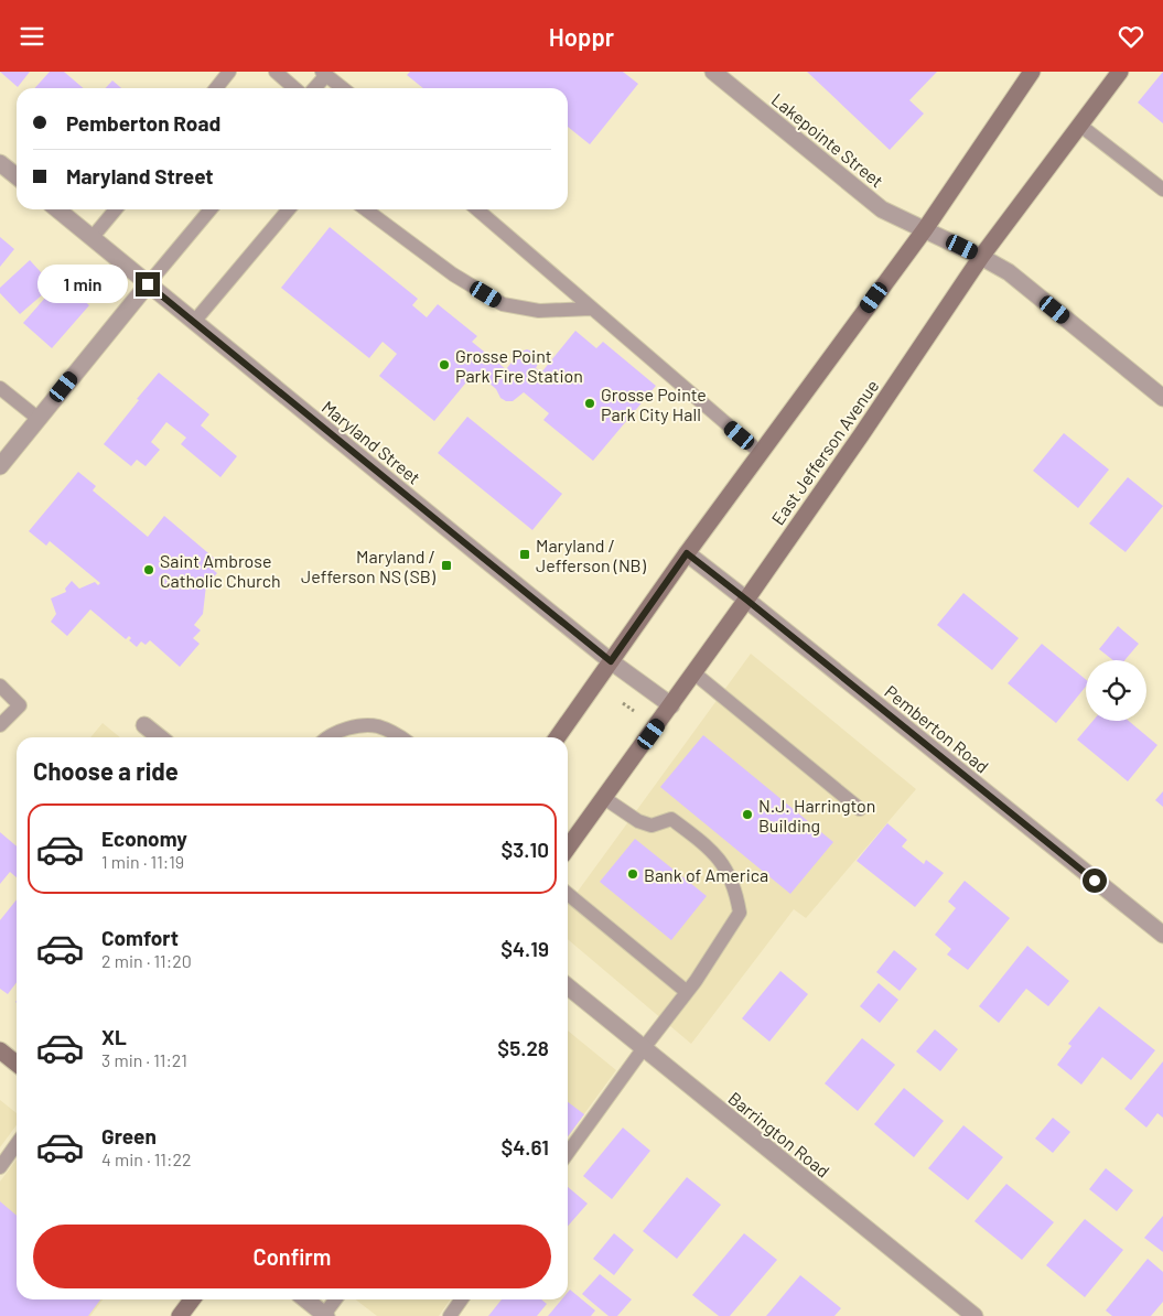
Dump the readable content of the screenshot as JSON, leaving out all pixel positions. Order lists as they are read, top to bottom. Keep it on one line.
{"streets":{"main road":["East Jefferson Avenue"],"street":["Lakepointe Street","Maryland Street","Pemberton Road","Barrington Road"]},"crossings":[["Lakepointe Street","East Jefferson Avenue"],["Maryland Street","East Jefferson Avenue"],["East Jefferson Avenue","Pemberton Road"]],"places":{"other":["Grosse Point Park Fire Station","Grosse Pointe Park City Hall","Saint Ambrose Catholic Church","N.J. Harrington Building","Bank of America"],"transit":["Maryland / Jefferson (NB)","Maryland / Jefferson NS (SB)"]},"page":{"header":"Hoppr","banner":["Pemberton Road","Maryland Street"],"bubble":"1 min","heading":"Choose a ride","list":[{"name":"Economy","note":"1 min · 11:19","value":"$3.10"},{"name":"Comfort","note":"2 min · 11:20","value":"$4.19"},{"name":"XL","note":"3 min · 11:21","value":"$5.28"},{"name":"Green","note":"4 min · 11:22","value":"$4.61"}],"buttons":"Confirm"}}
